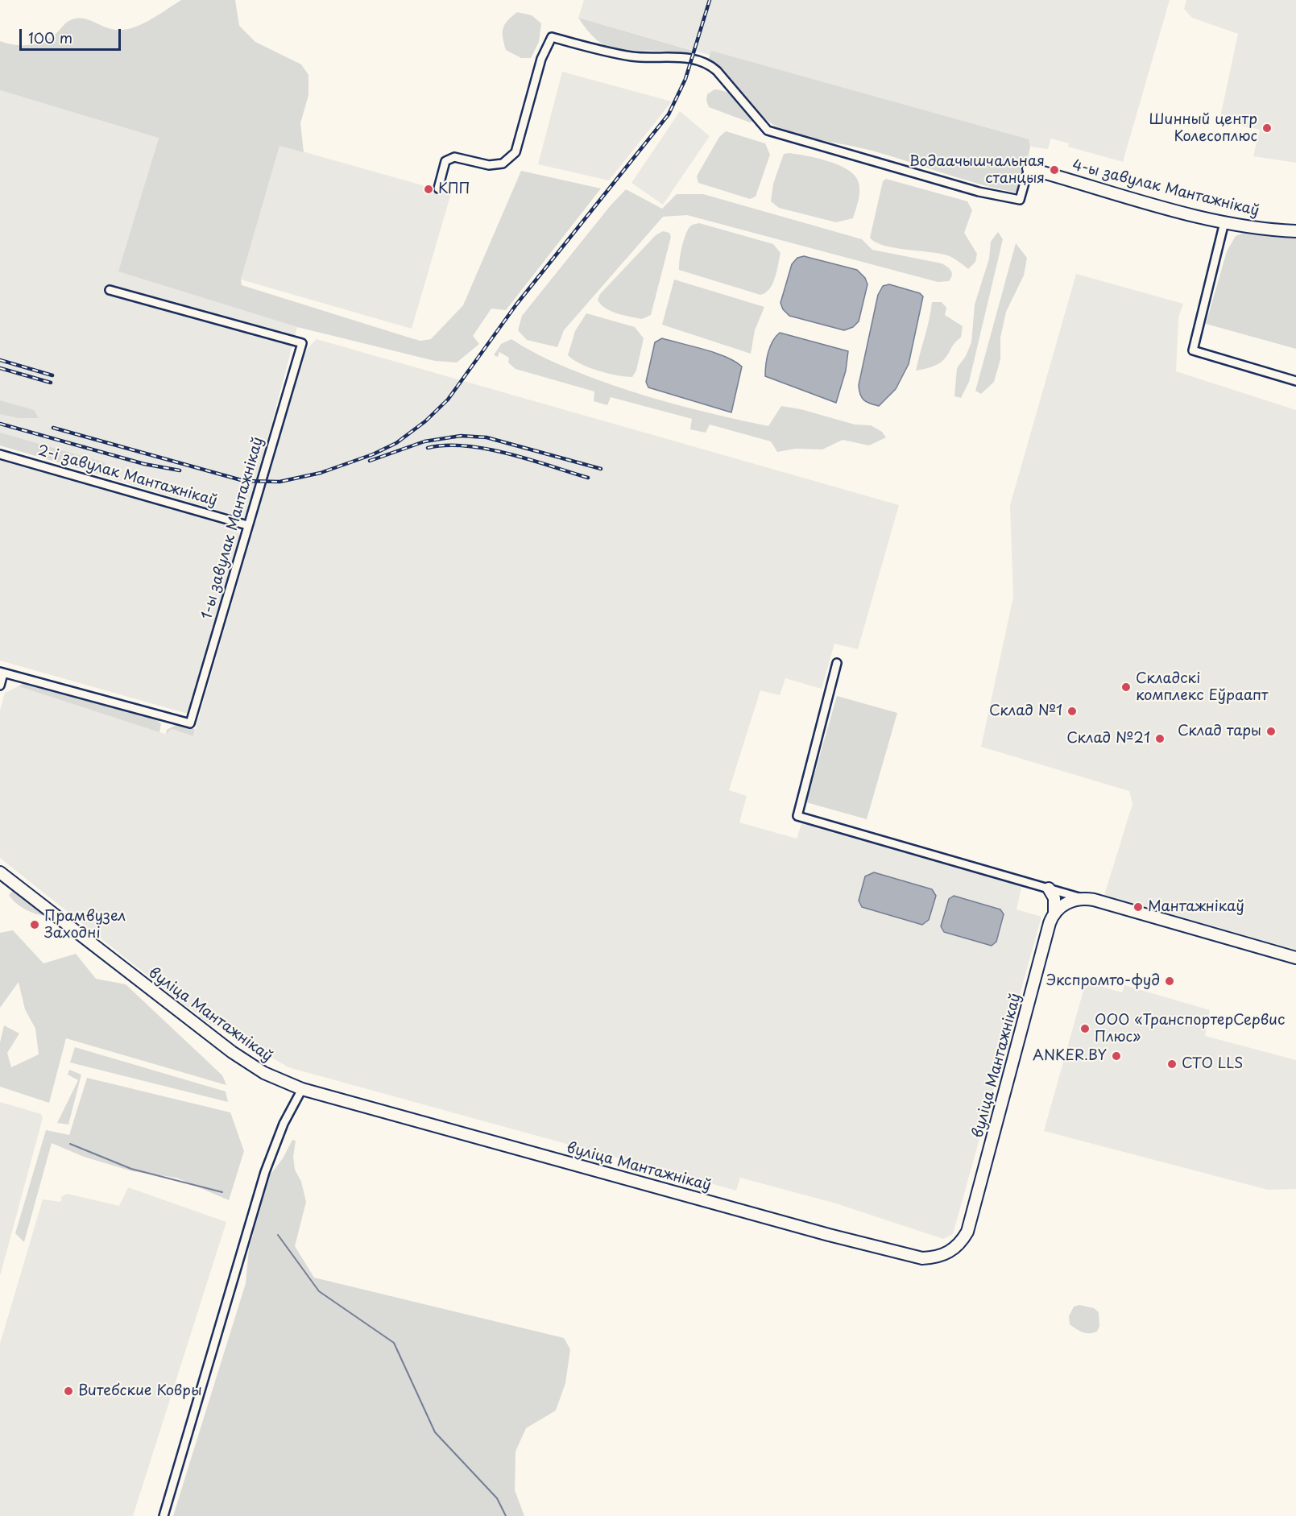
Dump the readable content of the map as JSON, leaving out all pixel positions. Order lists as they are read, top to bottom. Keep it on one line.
{"streets":{"street":["4-ы завулак Мантажнікаў","2-і завулак Мантажнікаў","1-ы завулак Мантажнікаў","вуліца Мантажнікаў"]},"crossings":[["2-і завулак Мантажнікаў","1-ы завулак Мантажнікаў"]],"places":["Шинный центр Колесоплюс","Водаачышчальная станцыя","КПП","Складскі комплекс Еўраапт","Склад №1","Склад тары","Склад №21","Мантажнікаў","Прамвузел Заходні","Экспромто-фуд","ООО «ТранспортерСервис Плюс»","ANKER.BY","СТО LLS","Витебские Ковры"],"scale_bar":"100 m"}
